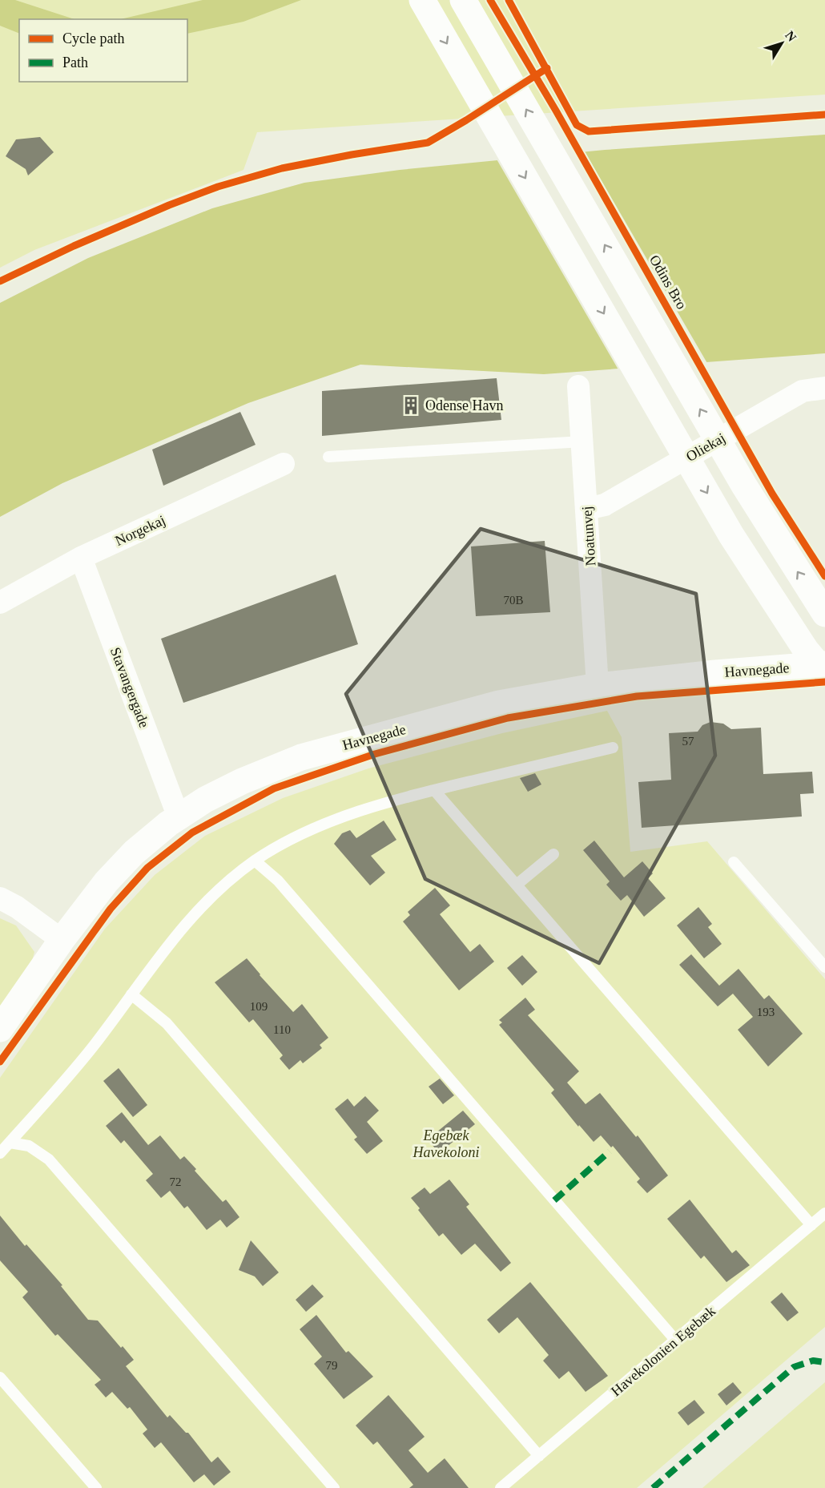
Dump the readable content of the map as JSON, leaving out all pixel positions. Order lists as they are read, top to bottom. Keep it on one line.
{"streets":{"main road":["Havnegade"],"street":["Oliekaj","Norgekaj","Noatunvej","Stavangergade"],"lane":["Havekolonien Egebæk"],"cycle path":["Odins Bro"]},"crossings":[["Oliekaj","Noatunvej"],["Norgekaj","Stavangergade"],["Noatunvej","Havnegade"],["Havnegade","Stavangergade"]],"parks":["Egebæk Havekoloni"],"places":{"building":["Odense Havn"]},"house_numbers":["70B","57","109","193","110","72","79"],"legend":["Cycle path","Path"],"north":"top right"}
